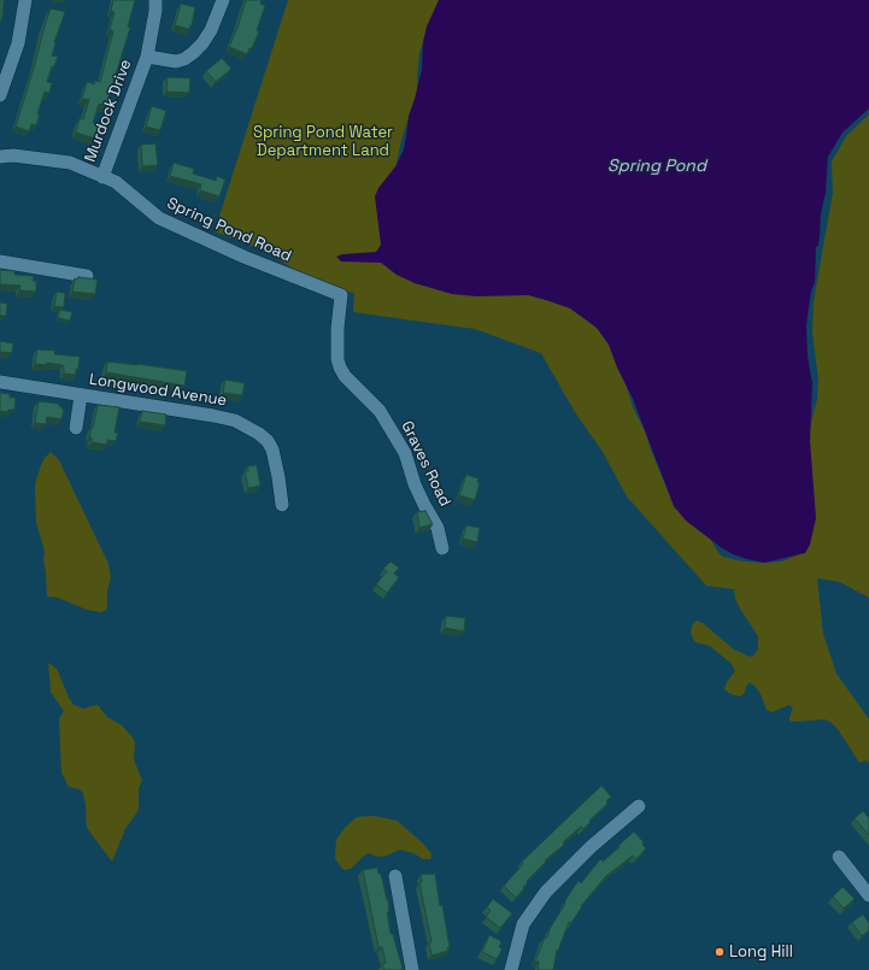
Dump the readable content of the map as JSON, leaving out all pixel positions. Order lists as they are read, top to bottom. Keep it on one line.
{"streets":{"street":["Murdock Drive","Spring Pond Road","Longwood Avenue","Graves Road"]},"crossings":[["Murdock Drive","Spring Pond Road"],["Spring Pond Road","Graves Road"]],"water":["Spring Pond"],"parks":["Spring Pond Water Department Land"],"places":["Long Hill"]}
